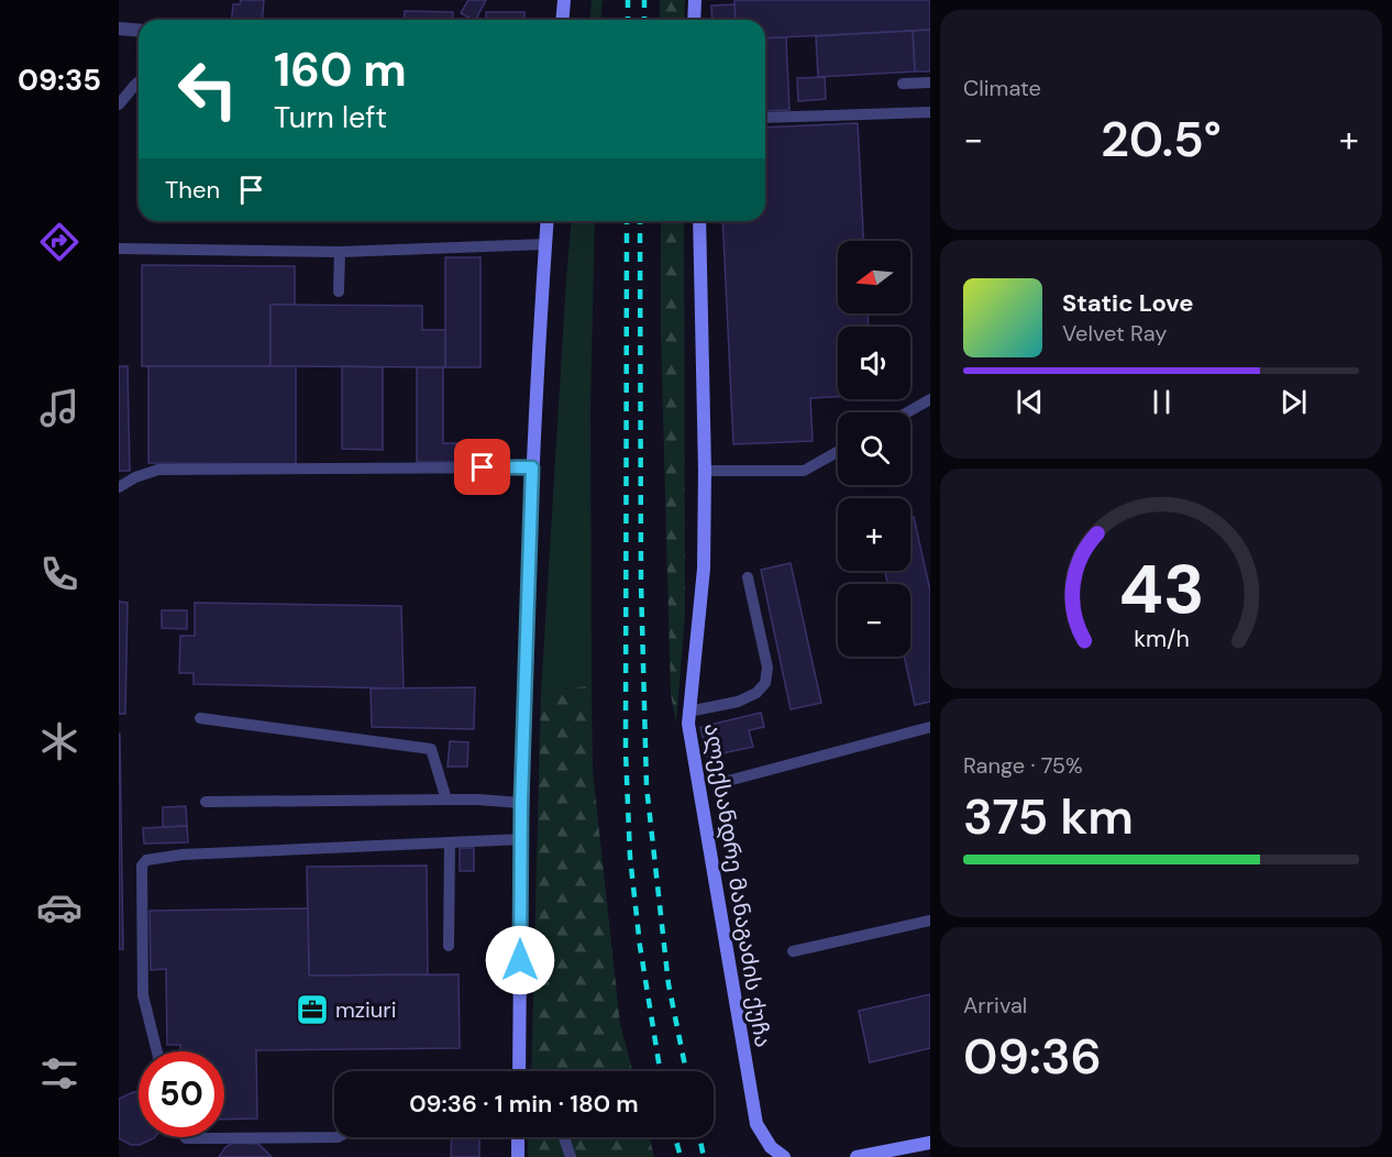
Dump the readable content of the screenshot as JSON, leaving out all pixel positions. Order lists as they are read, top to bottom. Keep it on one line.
{"streets":{"street":["ალექსანდრე მანაგაძის ქუჩა"]},"places":{"office":["mziuri"]},"north":"left","page":{"tabs":"09:35","tile":["Climate",["Range · 75%","375 km"],["Arrival","09:36"]],"turn":["160 m","Turn left"],"heat":["−","20.5°","+"],"then":"Then","map_buttons":["+","−"],"song":["Static Love","Velvet Ray"],"limit":"50","trip":"09:36 · 1 min · 180 m","gauge":["43","km/h"]}}
